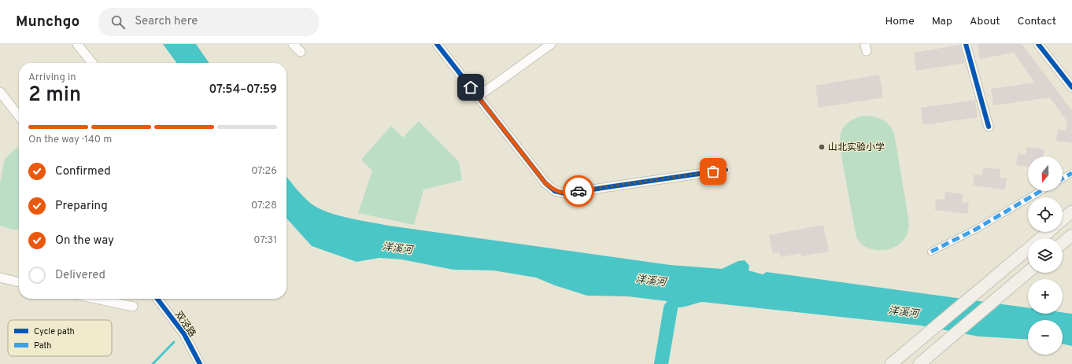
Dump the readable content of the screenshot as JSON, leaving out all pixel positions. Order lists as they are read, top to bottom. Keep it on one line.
{"streets":{"street":["双泾路"]},"water":["洋溪河"],"places":["山北实验小学"],"legend":["Cycle path","Path"],"north":"bottom","page":{"header":"Munchgo","search":"Search here","nav":["Home","Map","About","Contact"],"heading":["2 min","Arriving in","07:54–07:59"],"bar":"On the way · 140 m","list":[["Confirmed","07:26"],["Preparing","07:28"],["On the way","07:31"],"Delivered"],"map_buttons":["+","−"]}}
